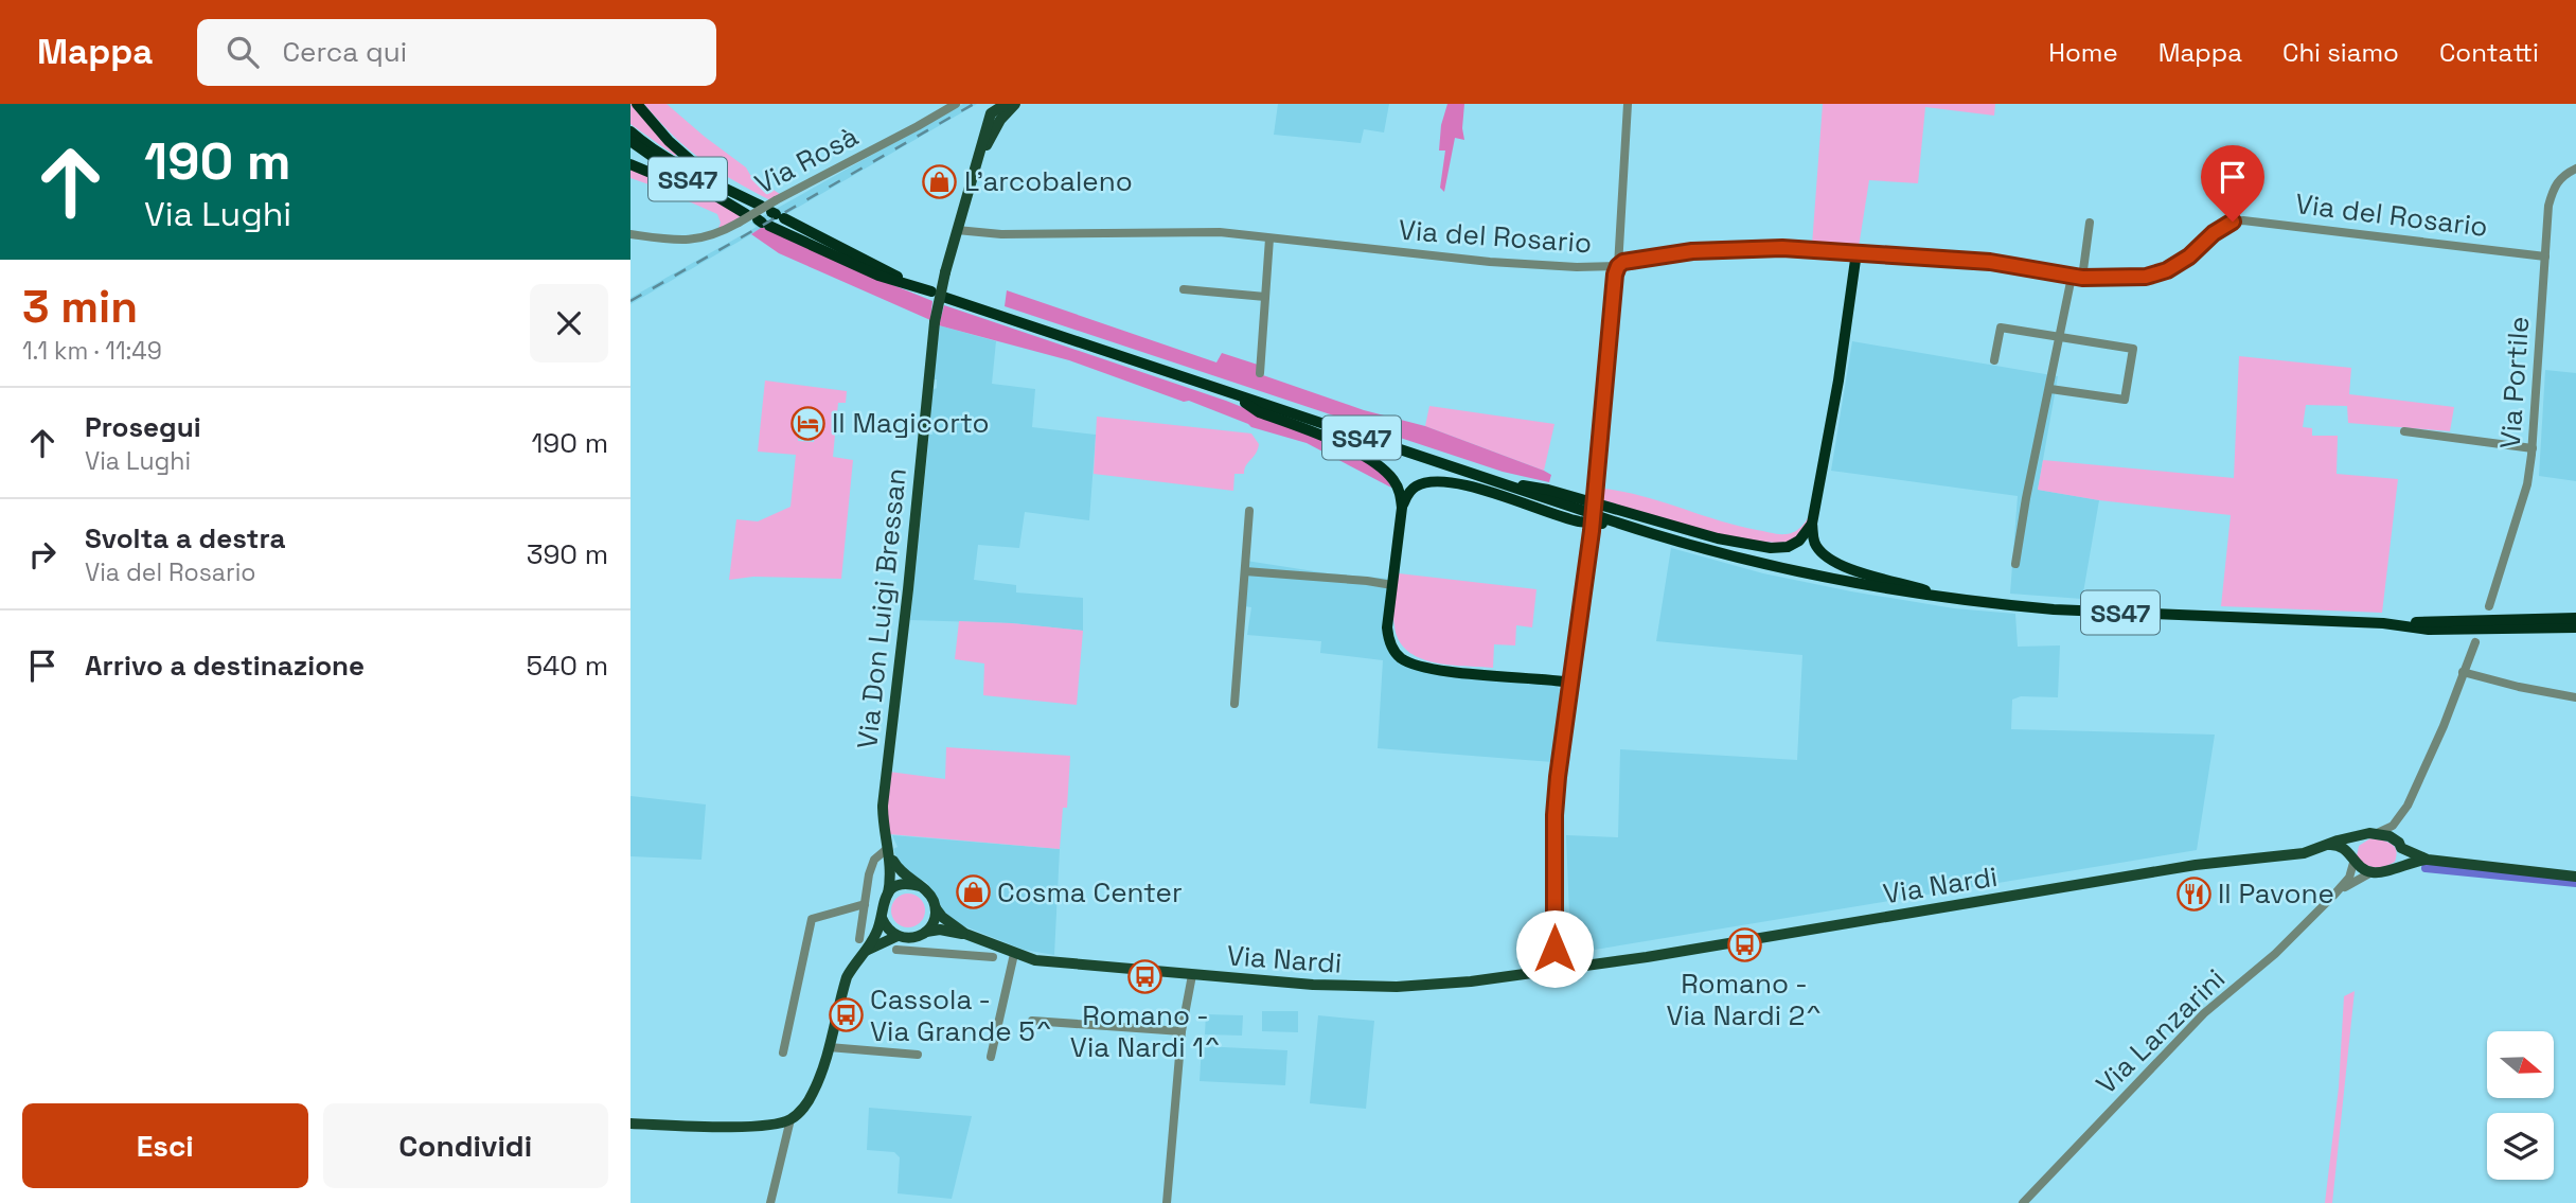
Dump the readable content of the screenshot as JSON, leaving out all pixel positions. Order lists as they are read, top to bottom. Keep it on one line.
{"streets":{"highway":["SS47"],"main road":["Via Don Luigi Bressan","Via Nardi"],"street":["Via Rosà","Via del Rosario","Via Portile","Via Lanzarini"]},"crossings":[["Via Rosà","SS47"],["Via del Rosario","Via Portile"],["Via del Rosario","Via Don Luigi Bressan"],["Via Don Luigi Bressan","Via Nardi"],["Via Nardi","Via Lanzarini"]],"places":{"shop":["L'arcobaleno","Cosma Center"],"hotel":["Il Magicorto"],"restaurant":["Il Pavone"],"bus stop":["Romano - Via Nardi 2^","Romano - Via Nardi 1^","Cassola - Via Grande 5^"]},"north":"right","page":{"header":"Mappa","search":"Cerca qui","nav":["Home","Mappa","Chi siamo","Contatti"],"turn":["190 m","Via Lughi"],"heading":["3 min","1.1 km · 11:49"],"list":[{"name":"Prosegui","note":"Via Lughi","value":"190 m"},{"name":"Svolta a destra","note":"Via del Rosario","value":"390 m"},{"name":"Arrivo a destinazione","value":"540 m"}],"buttons":["Esci","Condividi"]}}
